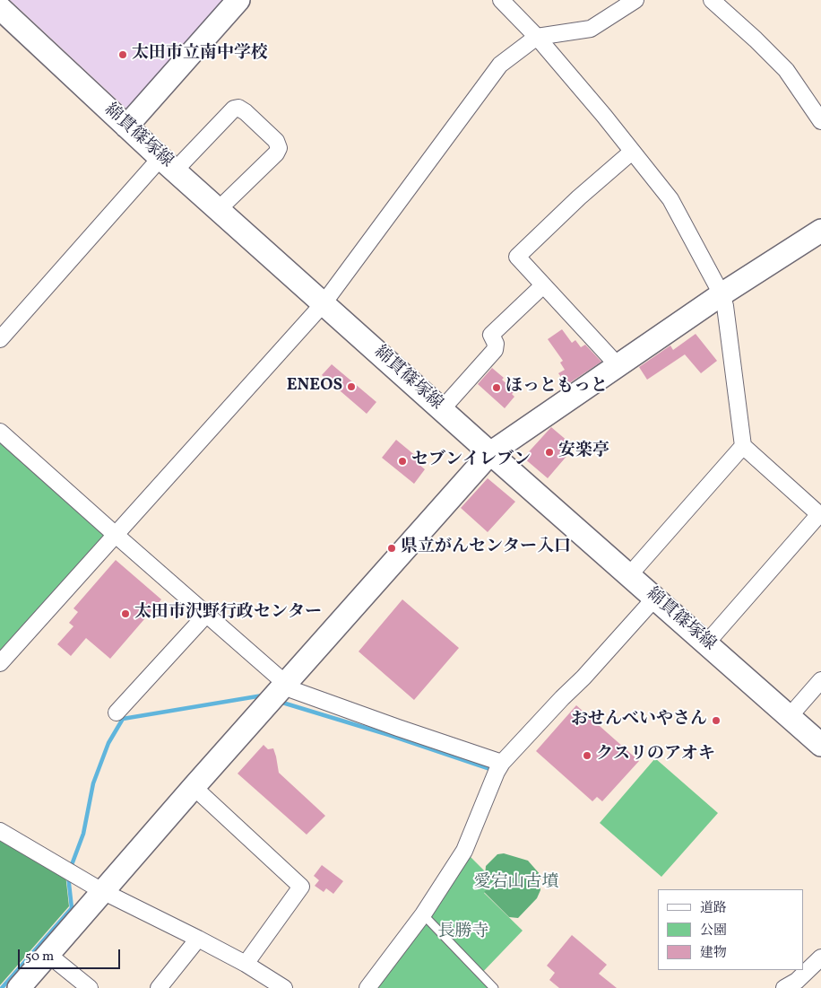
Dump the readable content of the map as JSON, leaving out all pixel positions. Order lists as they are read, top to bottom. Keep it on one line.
{"streets":{"street":["綿貫篠塚線"]},"parks":["愛宕山古墳","長勝寺"],"places":["太田市立南中学校","ENEOS","ほっともっと","安楽亭","セブンイレブン","県立がんセンター入口","太田市沢野行政センター","おせんべいやさん","クスリのアオキ"],"legend":["道路","公園","建物"],"scale_bar":"50 m"}
